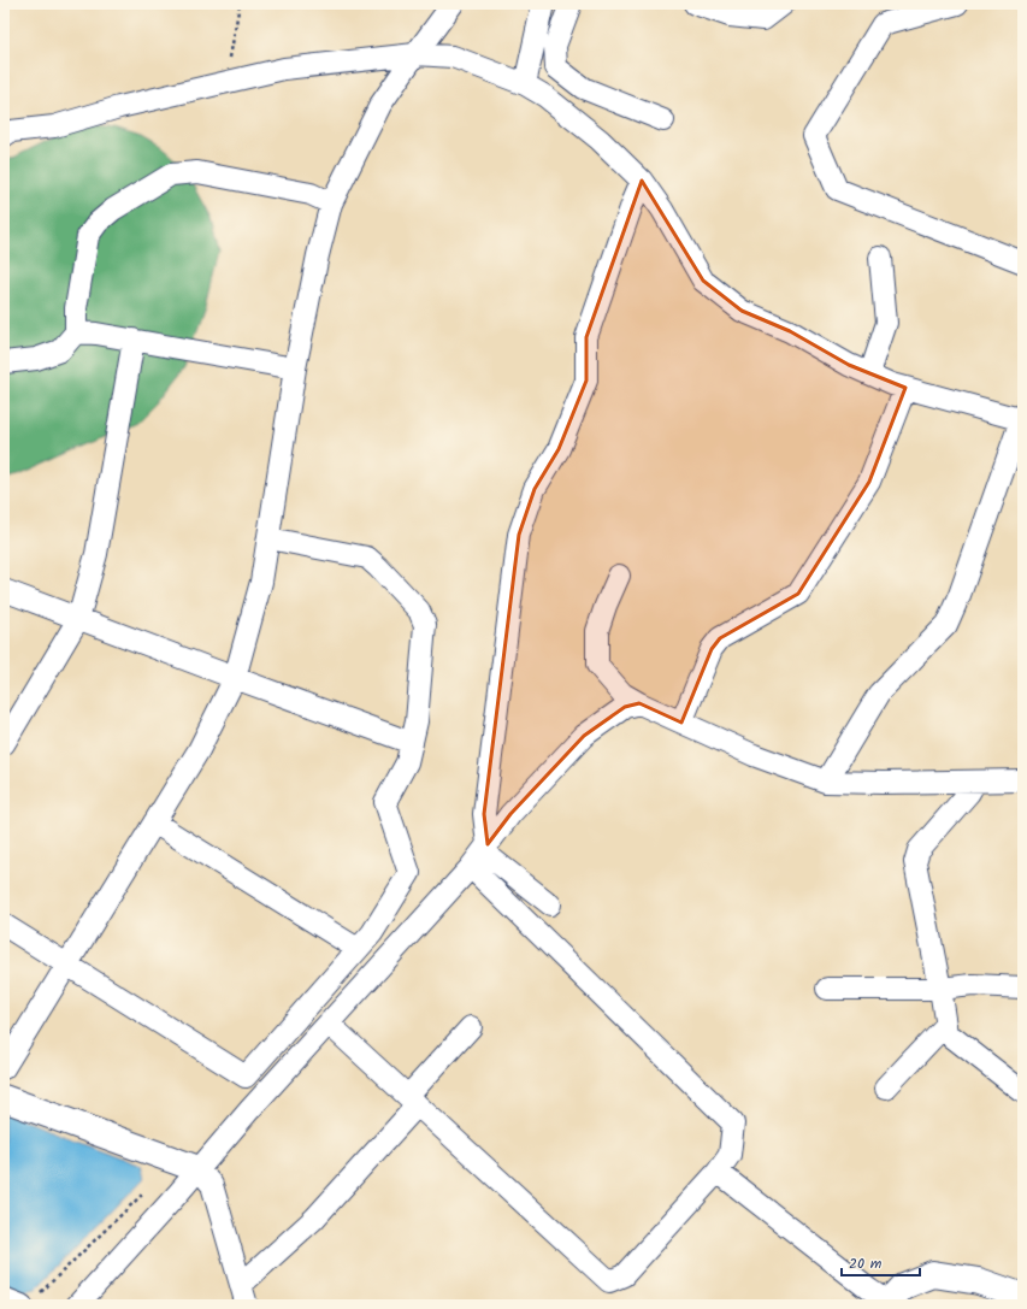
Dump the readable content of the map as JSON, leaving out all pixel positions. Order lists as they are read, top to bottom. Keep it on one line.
{"scale_bar":"20 m"}
